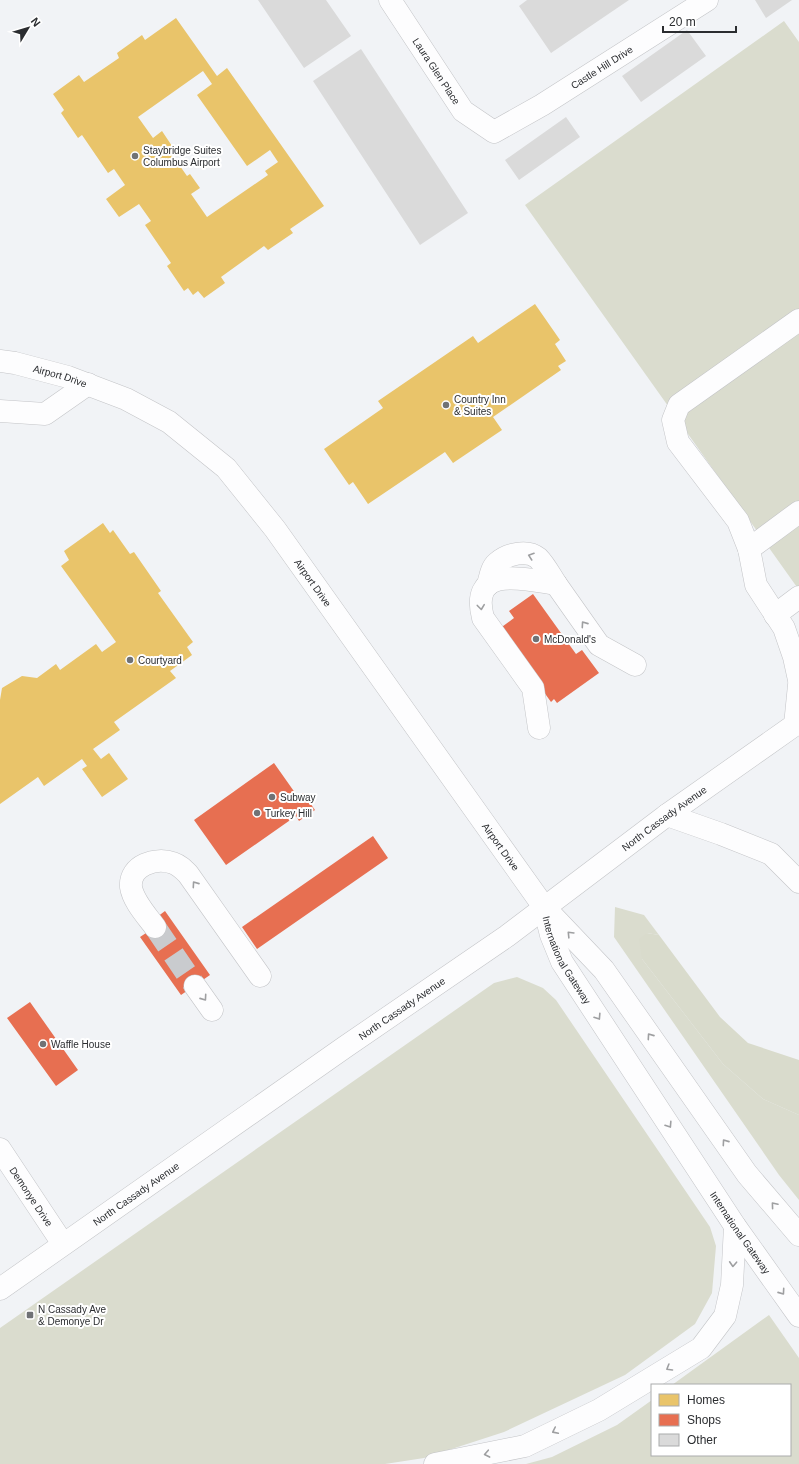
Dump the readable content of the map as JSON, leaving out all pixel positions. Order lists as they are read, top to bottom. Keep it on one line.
{"streets":{"main road":["Castle Hill Drive","Laura Glen Place","Airport Drive","North Cassady Avenue","International Gateway","Demonye Drive"]},"crossings":[["Castle Hill Drive","Laura Glen Place"],["Airport Drive","North Cassady Avenue"],["Airport Drive","International Gateway"],["North Cassady Avenue","International Gateway"],["North Cassady Avenue","Demonye Drive"]],"places":{"other":["Staybridge Suites Columbus Airport","Country Inn & Suites","McDonald's","Courtyard","Subway","Turkey Hill","Waffle House"],"transit":["N Cassady Ave & Demonye Dr"]},"legend":["Homes","Shops","Other"],"scale_bar":"20 m","north":"top right"}
